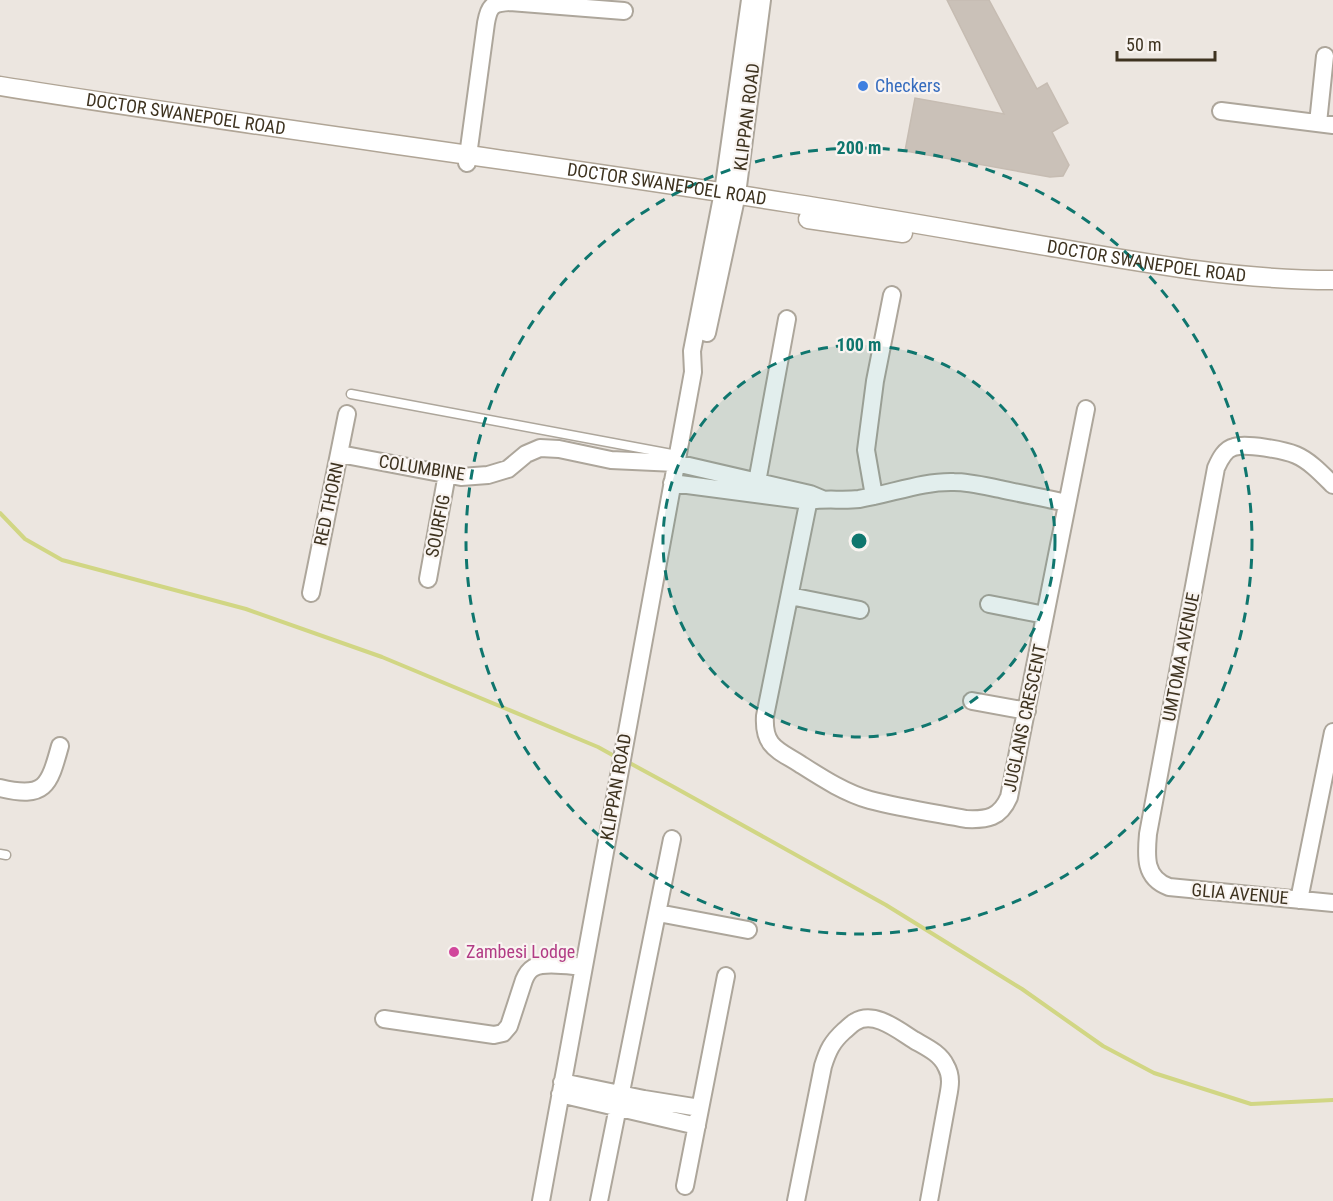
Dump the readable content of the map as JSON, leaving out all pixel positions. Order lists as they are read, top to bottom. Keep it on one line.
{"streets":{"main road":["DOCTOR SWANEPOEL ROAD"],"street":["KLIPPAN ROAD","COLUMBINE","RED THORN","SOURFIG","UMTOMA AVENUE","JUGLANS CRESCENT","GLIA AVENUE"]},"crossings":[["DOCTOR SWANEPOEL ROAD","KLIPPAN ROAD"],["KLIPPAN ROAD","COLUMBINE"],["COLUMBINE","RED THORN"],["COLUMBINE","SOURFIG"],["COLUMBINE","JUGLANS CRESCENT"],["UMTOMA AVENUE","GLIA AVENUE"]],"places":["Checkers","Zambesi Lodge"],"scale_bar":"50 m","rings":["200 m","100 m"]}
